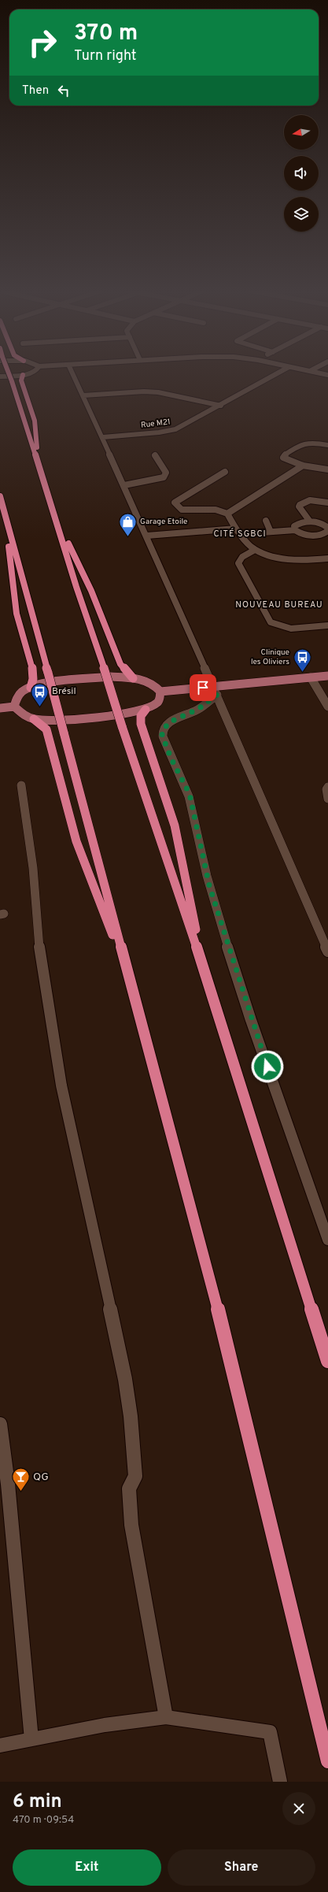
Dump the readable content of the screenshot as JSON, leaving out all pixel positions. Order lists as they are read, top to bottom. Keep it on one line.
{"streets":{"street":["Rue M21"]},"districts":["CITÉ SGBCI","NOUVEAU BUREAU"],"places":{"shop":["Garage Etoile"],"bus stop":["Clinique les Oliviers","Brésil"],"bar":["QG"]},"north":"left","page":{"turn":["370 m","Turn right"],"then":"Then","heading":["6 min","470 m · 09:54"],"buttons":["Exit","Share"]}}
